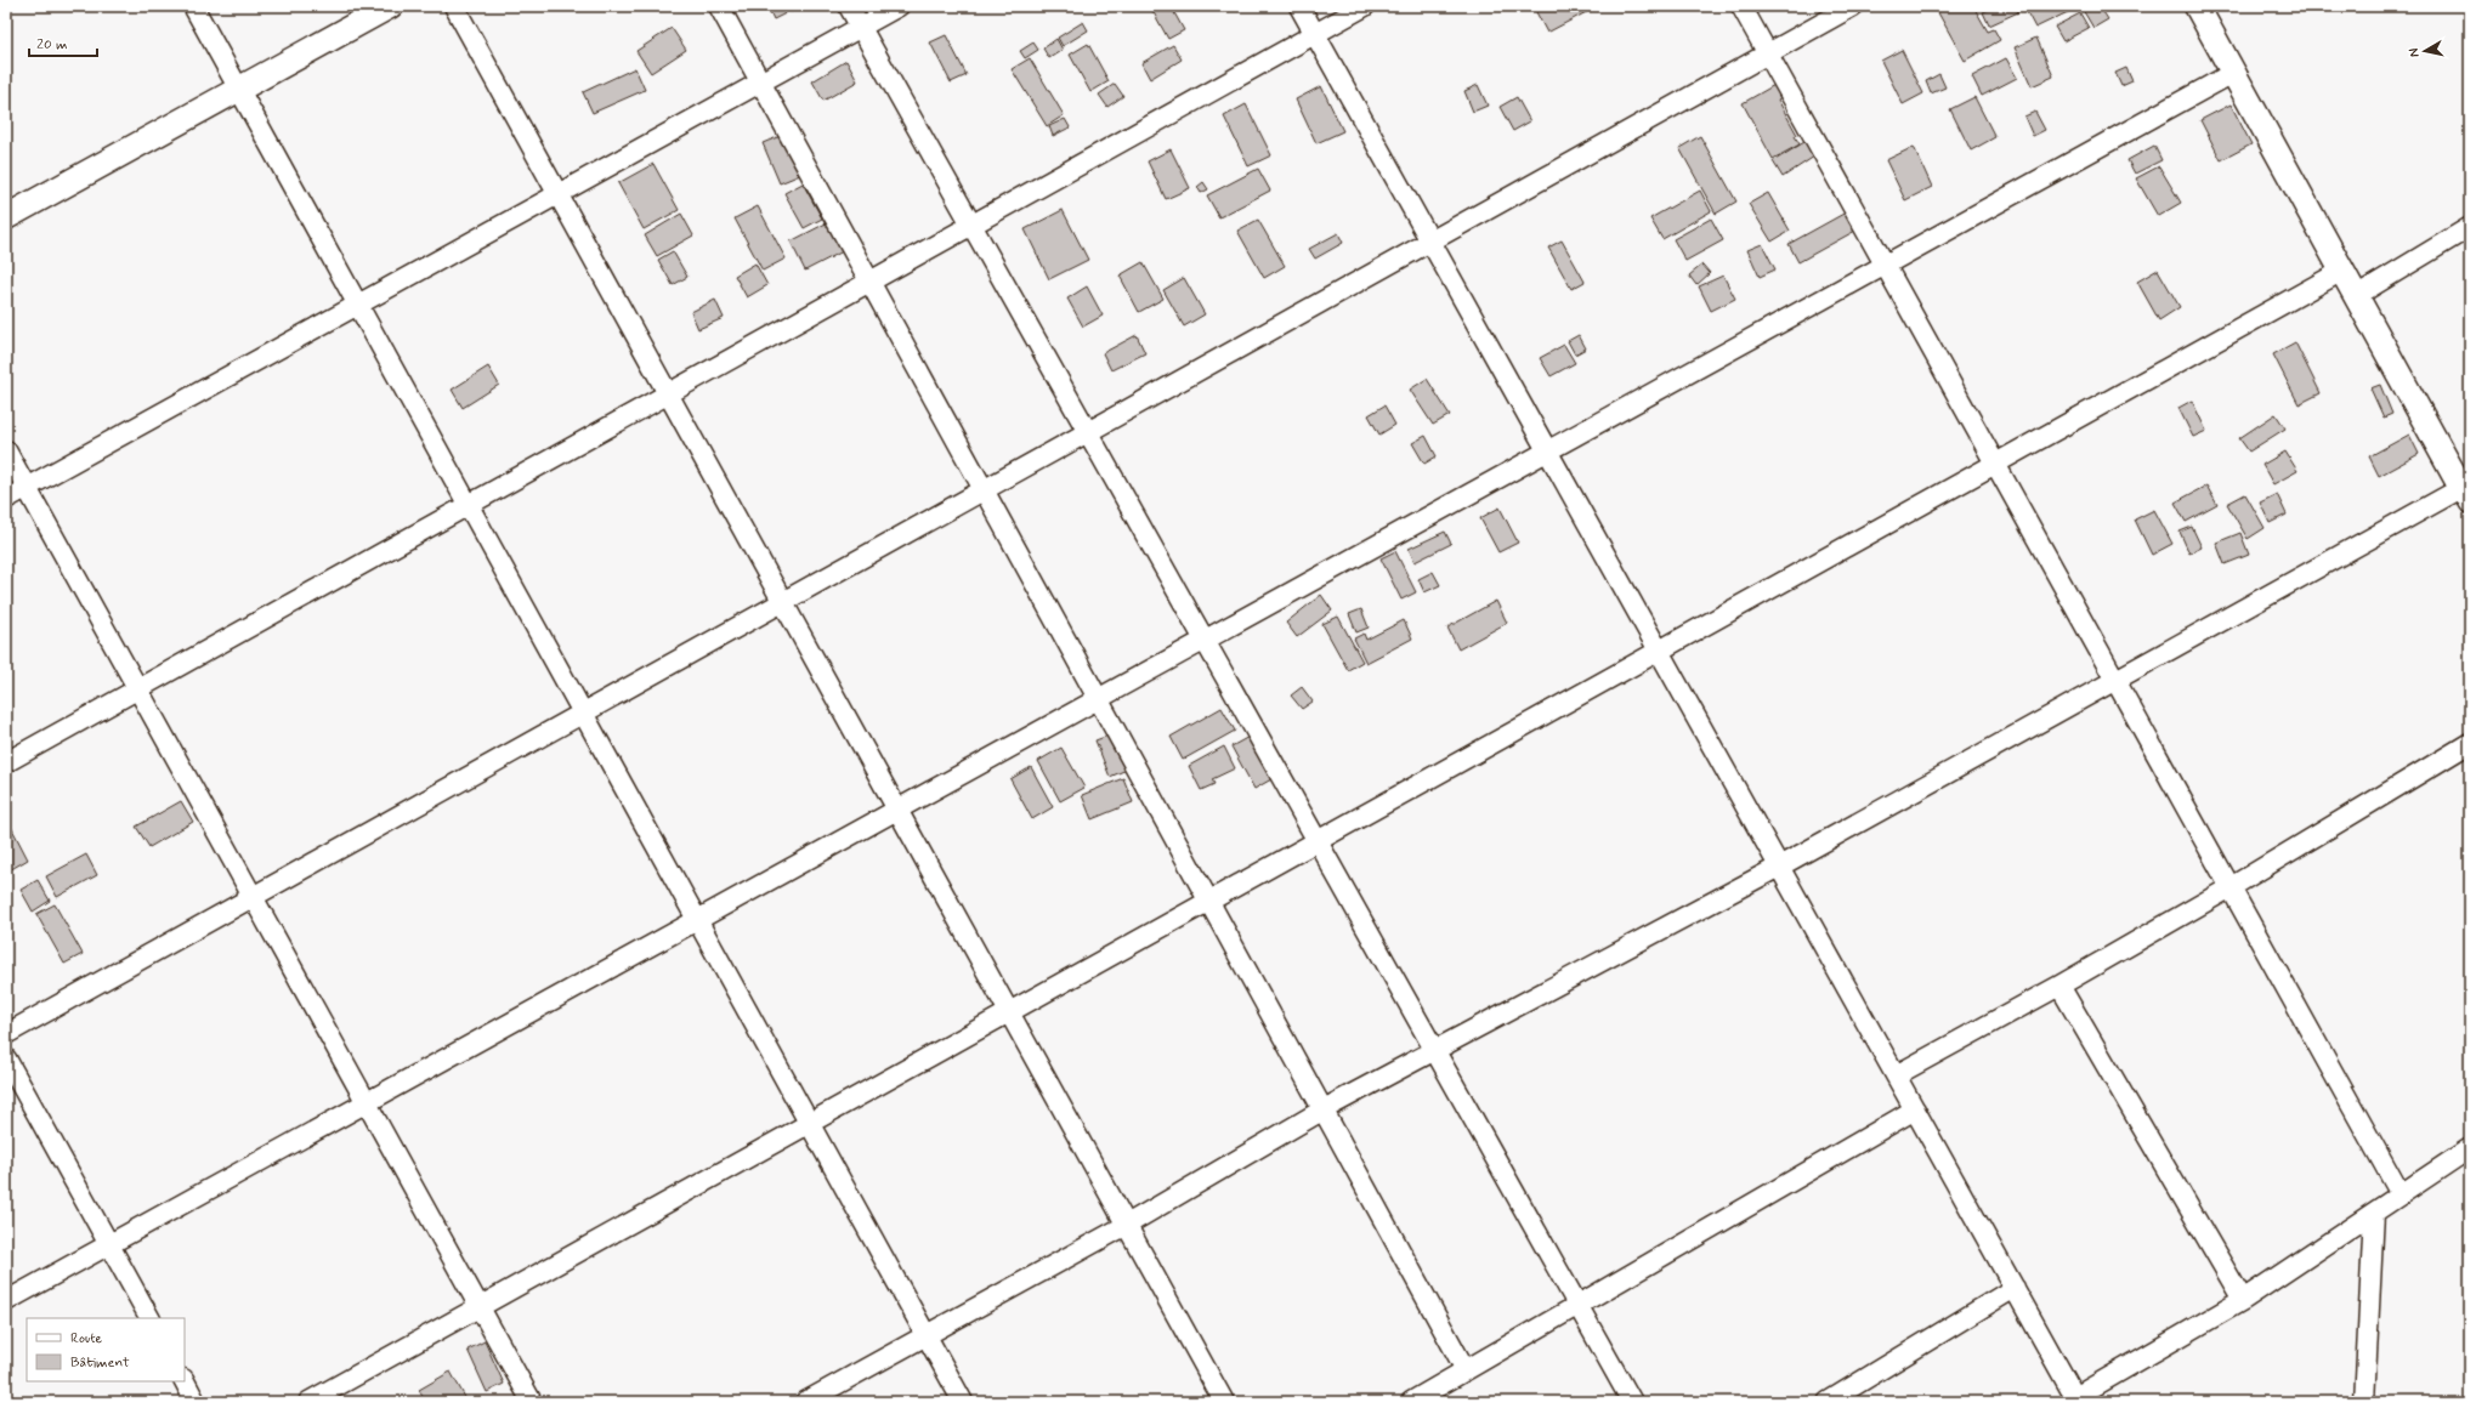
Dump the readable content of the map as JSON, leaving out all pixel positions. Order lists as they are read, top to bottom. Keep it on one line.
{"legend":["Route","Bâtiment"],"scale_bar":"20 m","north":"left"}
